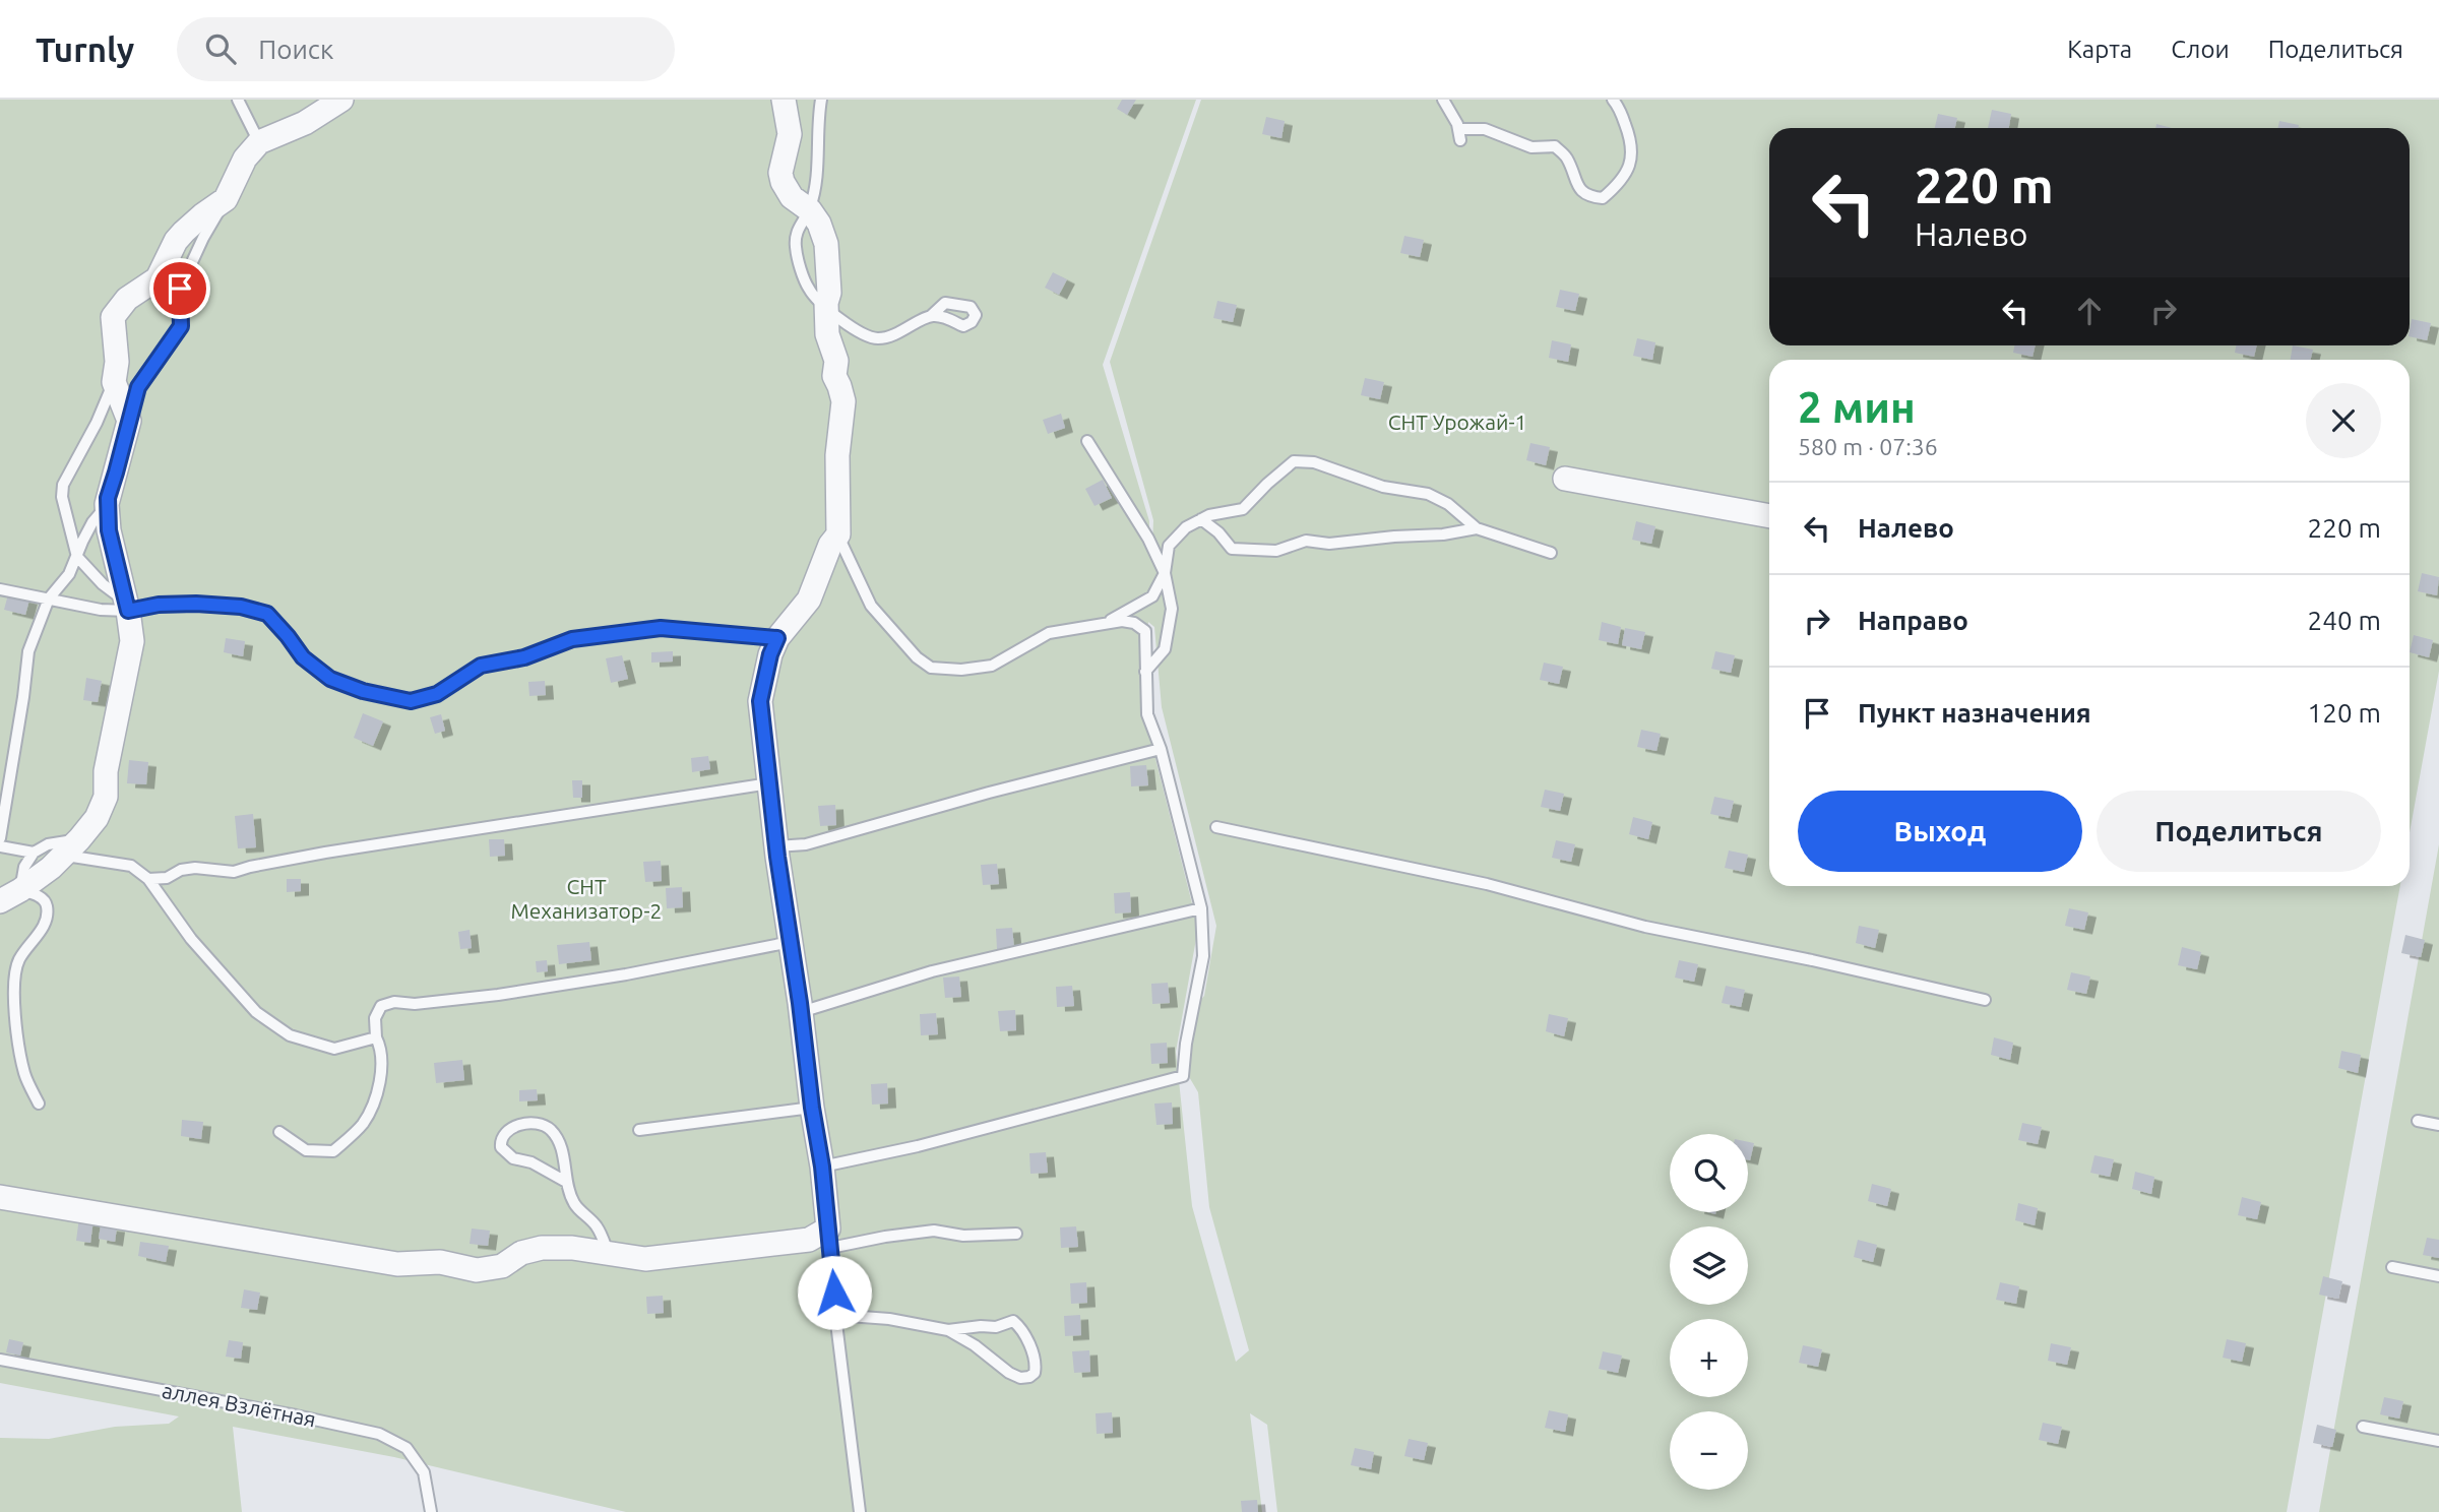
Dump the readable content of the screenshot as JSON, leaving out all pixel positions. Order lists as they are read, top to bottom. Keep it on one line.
{"streets":{"lane":["аллея Взлётная"]},"parks":["СНТ Урожай-1","СНТ Механизатор-2"],"page":{"header":"Turnly","search":"Поиск","nav":["Карта","Слои","Поделиться"],"turn":["220 m","Налево"],"heading":["2 мин","580 m · 07:36"],"list":[{"name":"Налево","value":"220 m"},{"name":"Направо","value":"240 m"},{"name":"Пункт назначения","value":"120 m"}],"buttons":["Выход","Поделиться"],"map_buttons":["+","−"]}}
